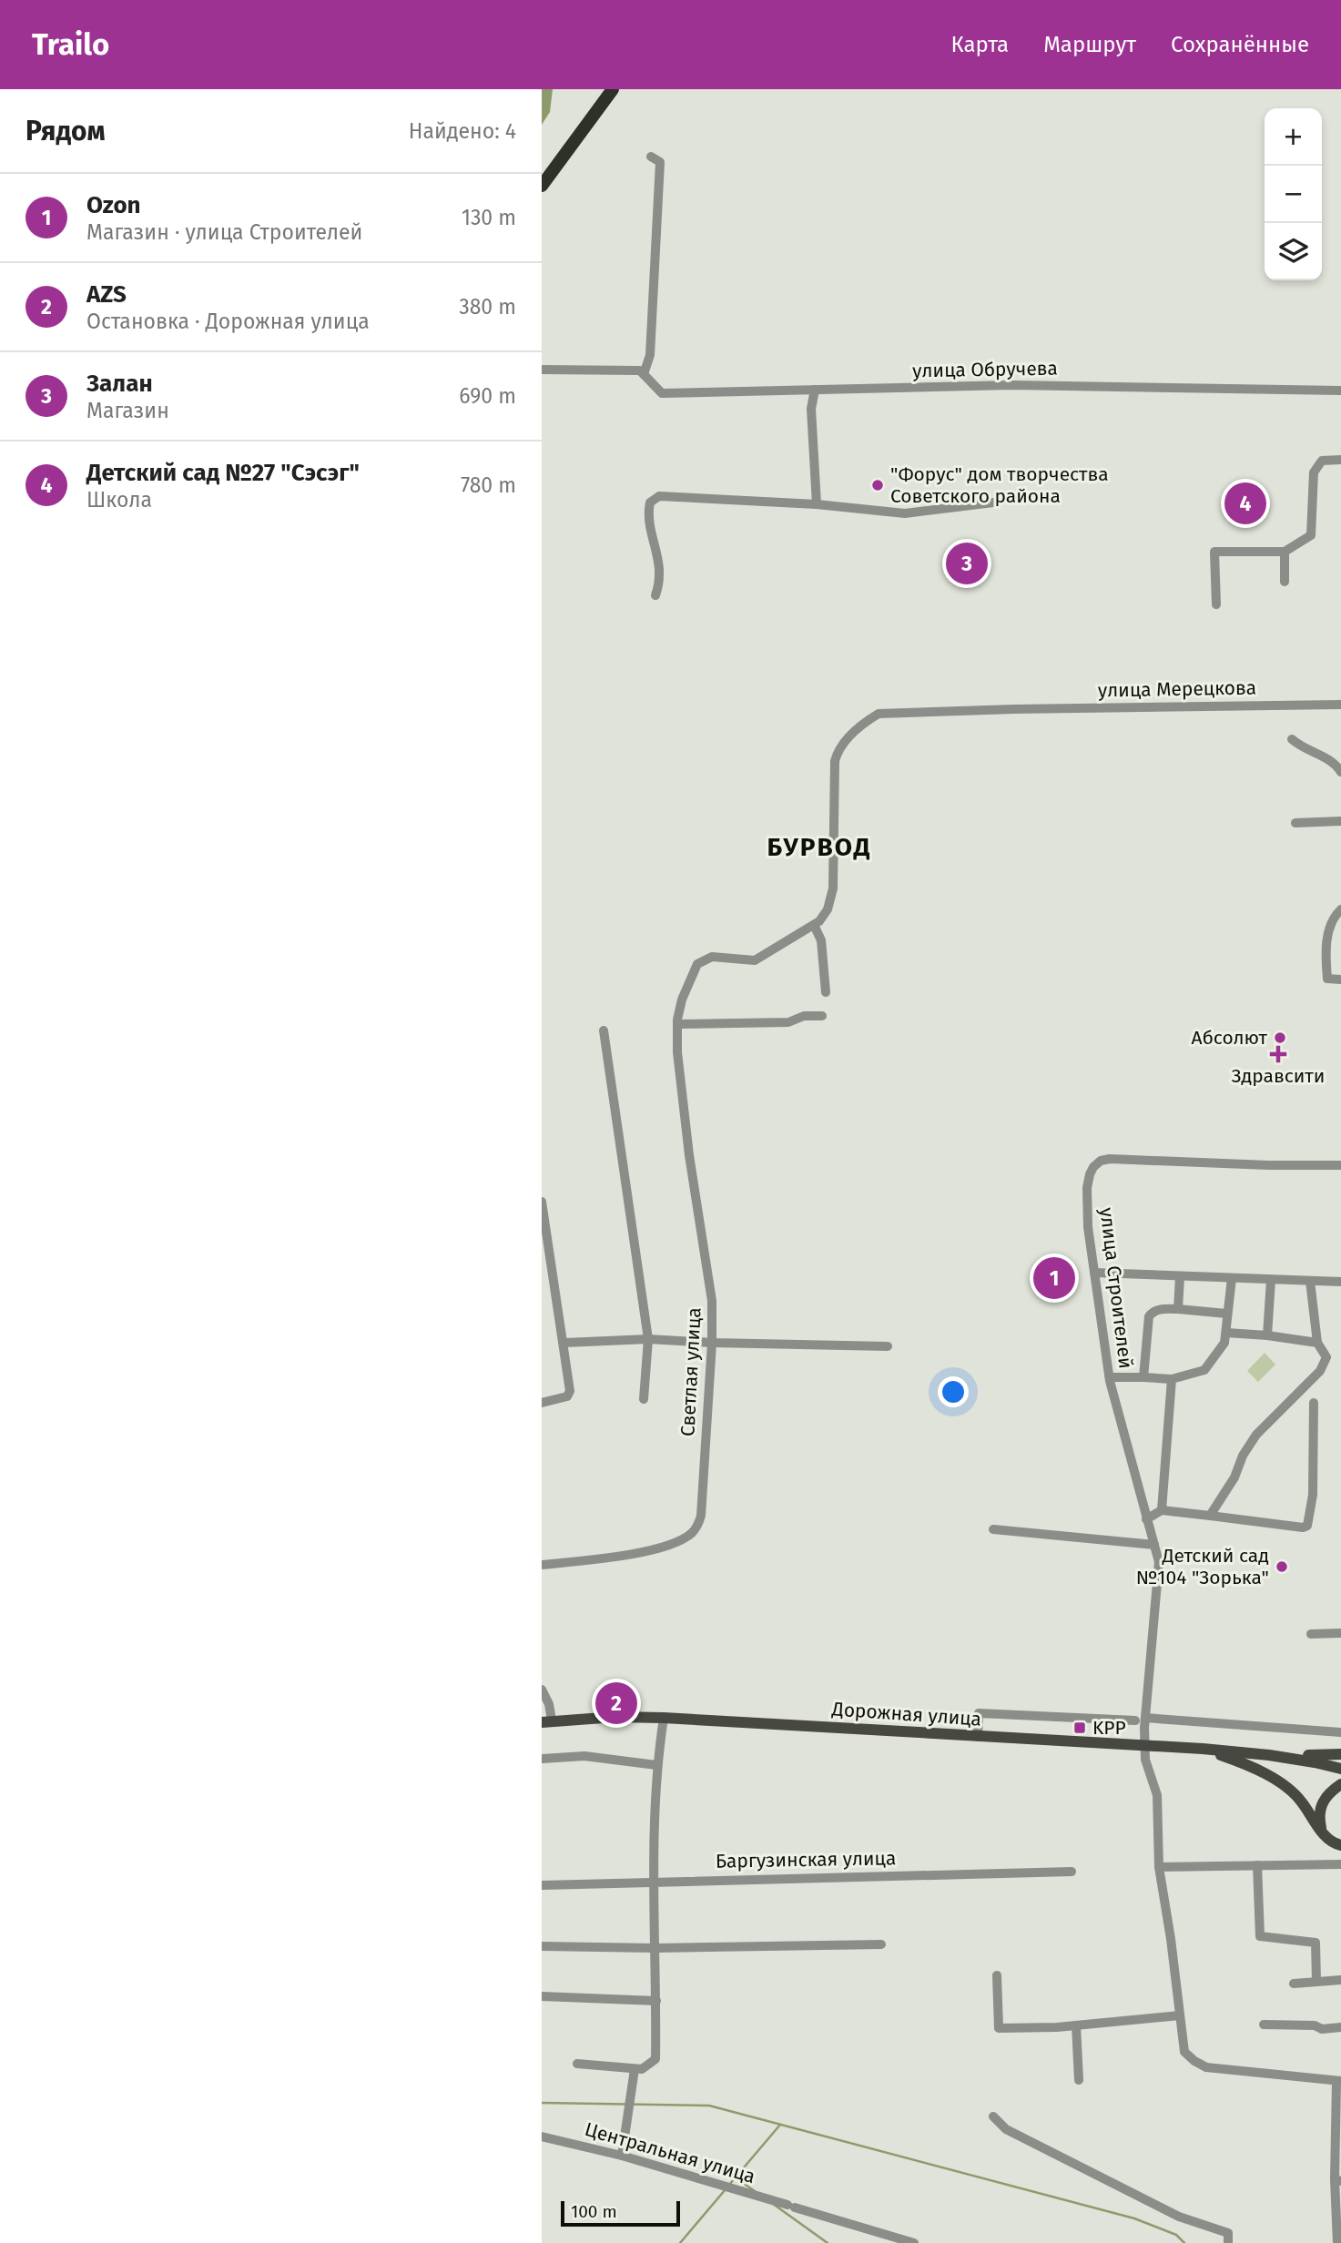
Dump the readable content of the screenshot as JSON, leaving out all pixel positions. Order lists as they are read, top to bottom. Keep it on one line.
{"streets":{"main road":["Дорожная улица"],"street":["улица Обручева","улица Мерецкова","улица Строителей","Светлая улица","Баргузинская улица","Центральная улица"]},"crossings":[["улица Мерецкова","Светлая улица"],["улица Строителей","Дорожная улица"]],"districts":["БУРВОД"],"places":{"other":["\"Форус\" дом творчества Советского района","Абсолют","Детский сад №104 \"Зорька\""],"health":["Здравсити"],"transit":["KPP"]},"scale_bar":"100 m","page":{"header":"Trailo","nav":["Карта","Маршрут","Сохранённые"],"heading":["Рядом","Найдено: 4"],"map_buttons":["+","−"],"list":[{"mark":"1","name":"Ozon","note":"Магазин · улица Строителей","value":"130 m"},{"mark":"2","name":"AZS","note":"Остановка · Дорожная улица","value":"380 m"},{"mark":"3","name":"Залан","note":"Магазин","value":"690 m"},{"mark":"4","name":"Детский сад №27 \"Сэсэг\"","note":"Школа","value":"780 m"}],"pins":["4","3","1","2"],"scale":"100 m"}}
